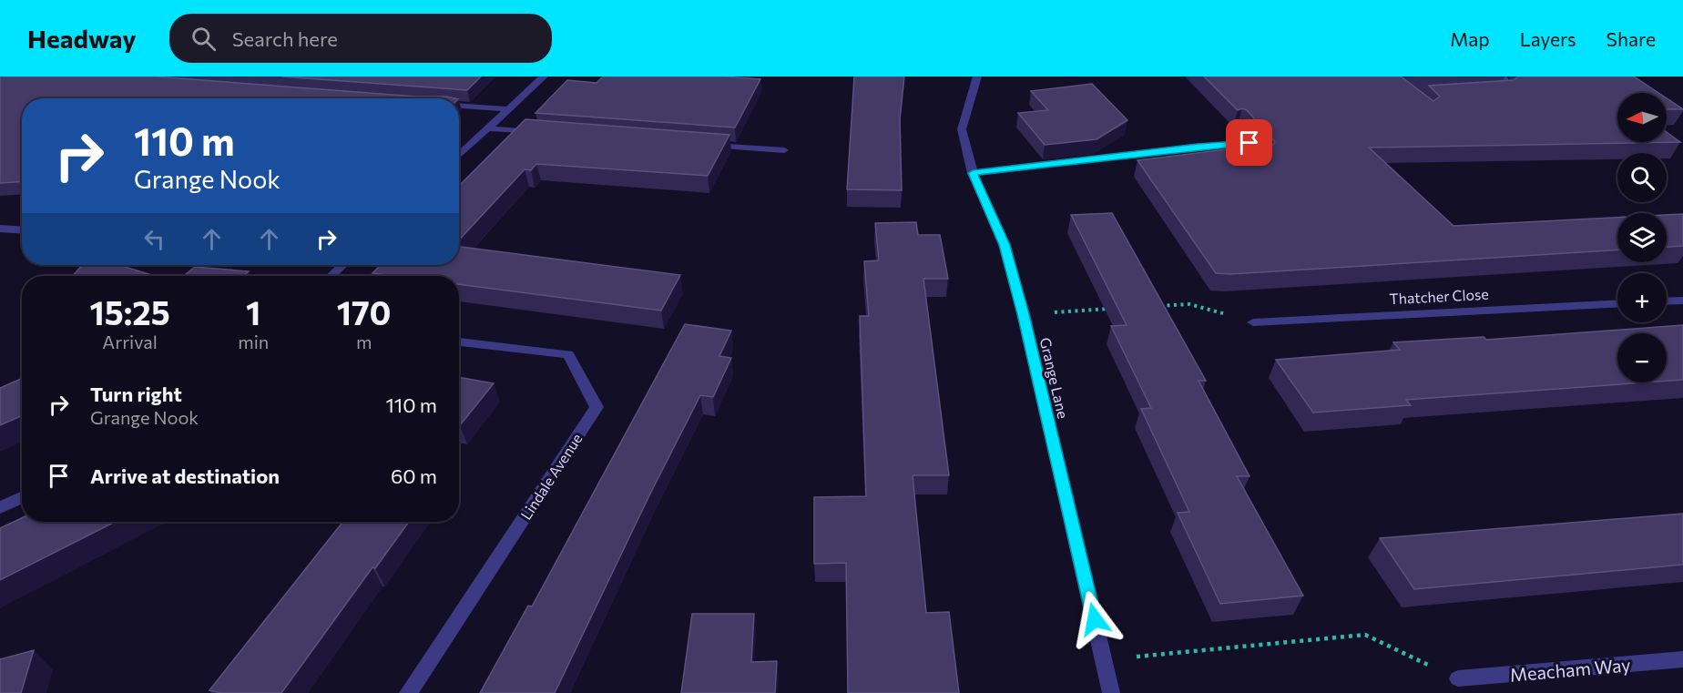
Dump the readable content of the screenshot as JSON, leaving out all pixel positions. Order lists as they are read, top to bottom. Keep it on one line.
{"streets":{"street":["Thatcher Close","Grange Lane","Lindale Avenue","Meacham Way"]},"north":"left","page":{"header":"Headway","search":"Search here","nav":["Map","Layers","Share"],"map_buttons":["+","−"],"turn":["110 m","Grange Nook"],"eta":["15:25","Arrival","1","min","170","m"],"list":[{"name":"Turn right","note":"Grange Nook","value":"110 m"},{"name":"Arrive at destination","value":"60 m"}]}}
